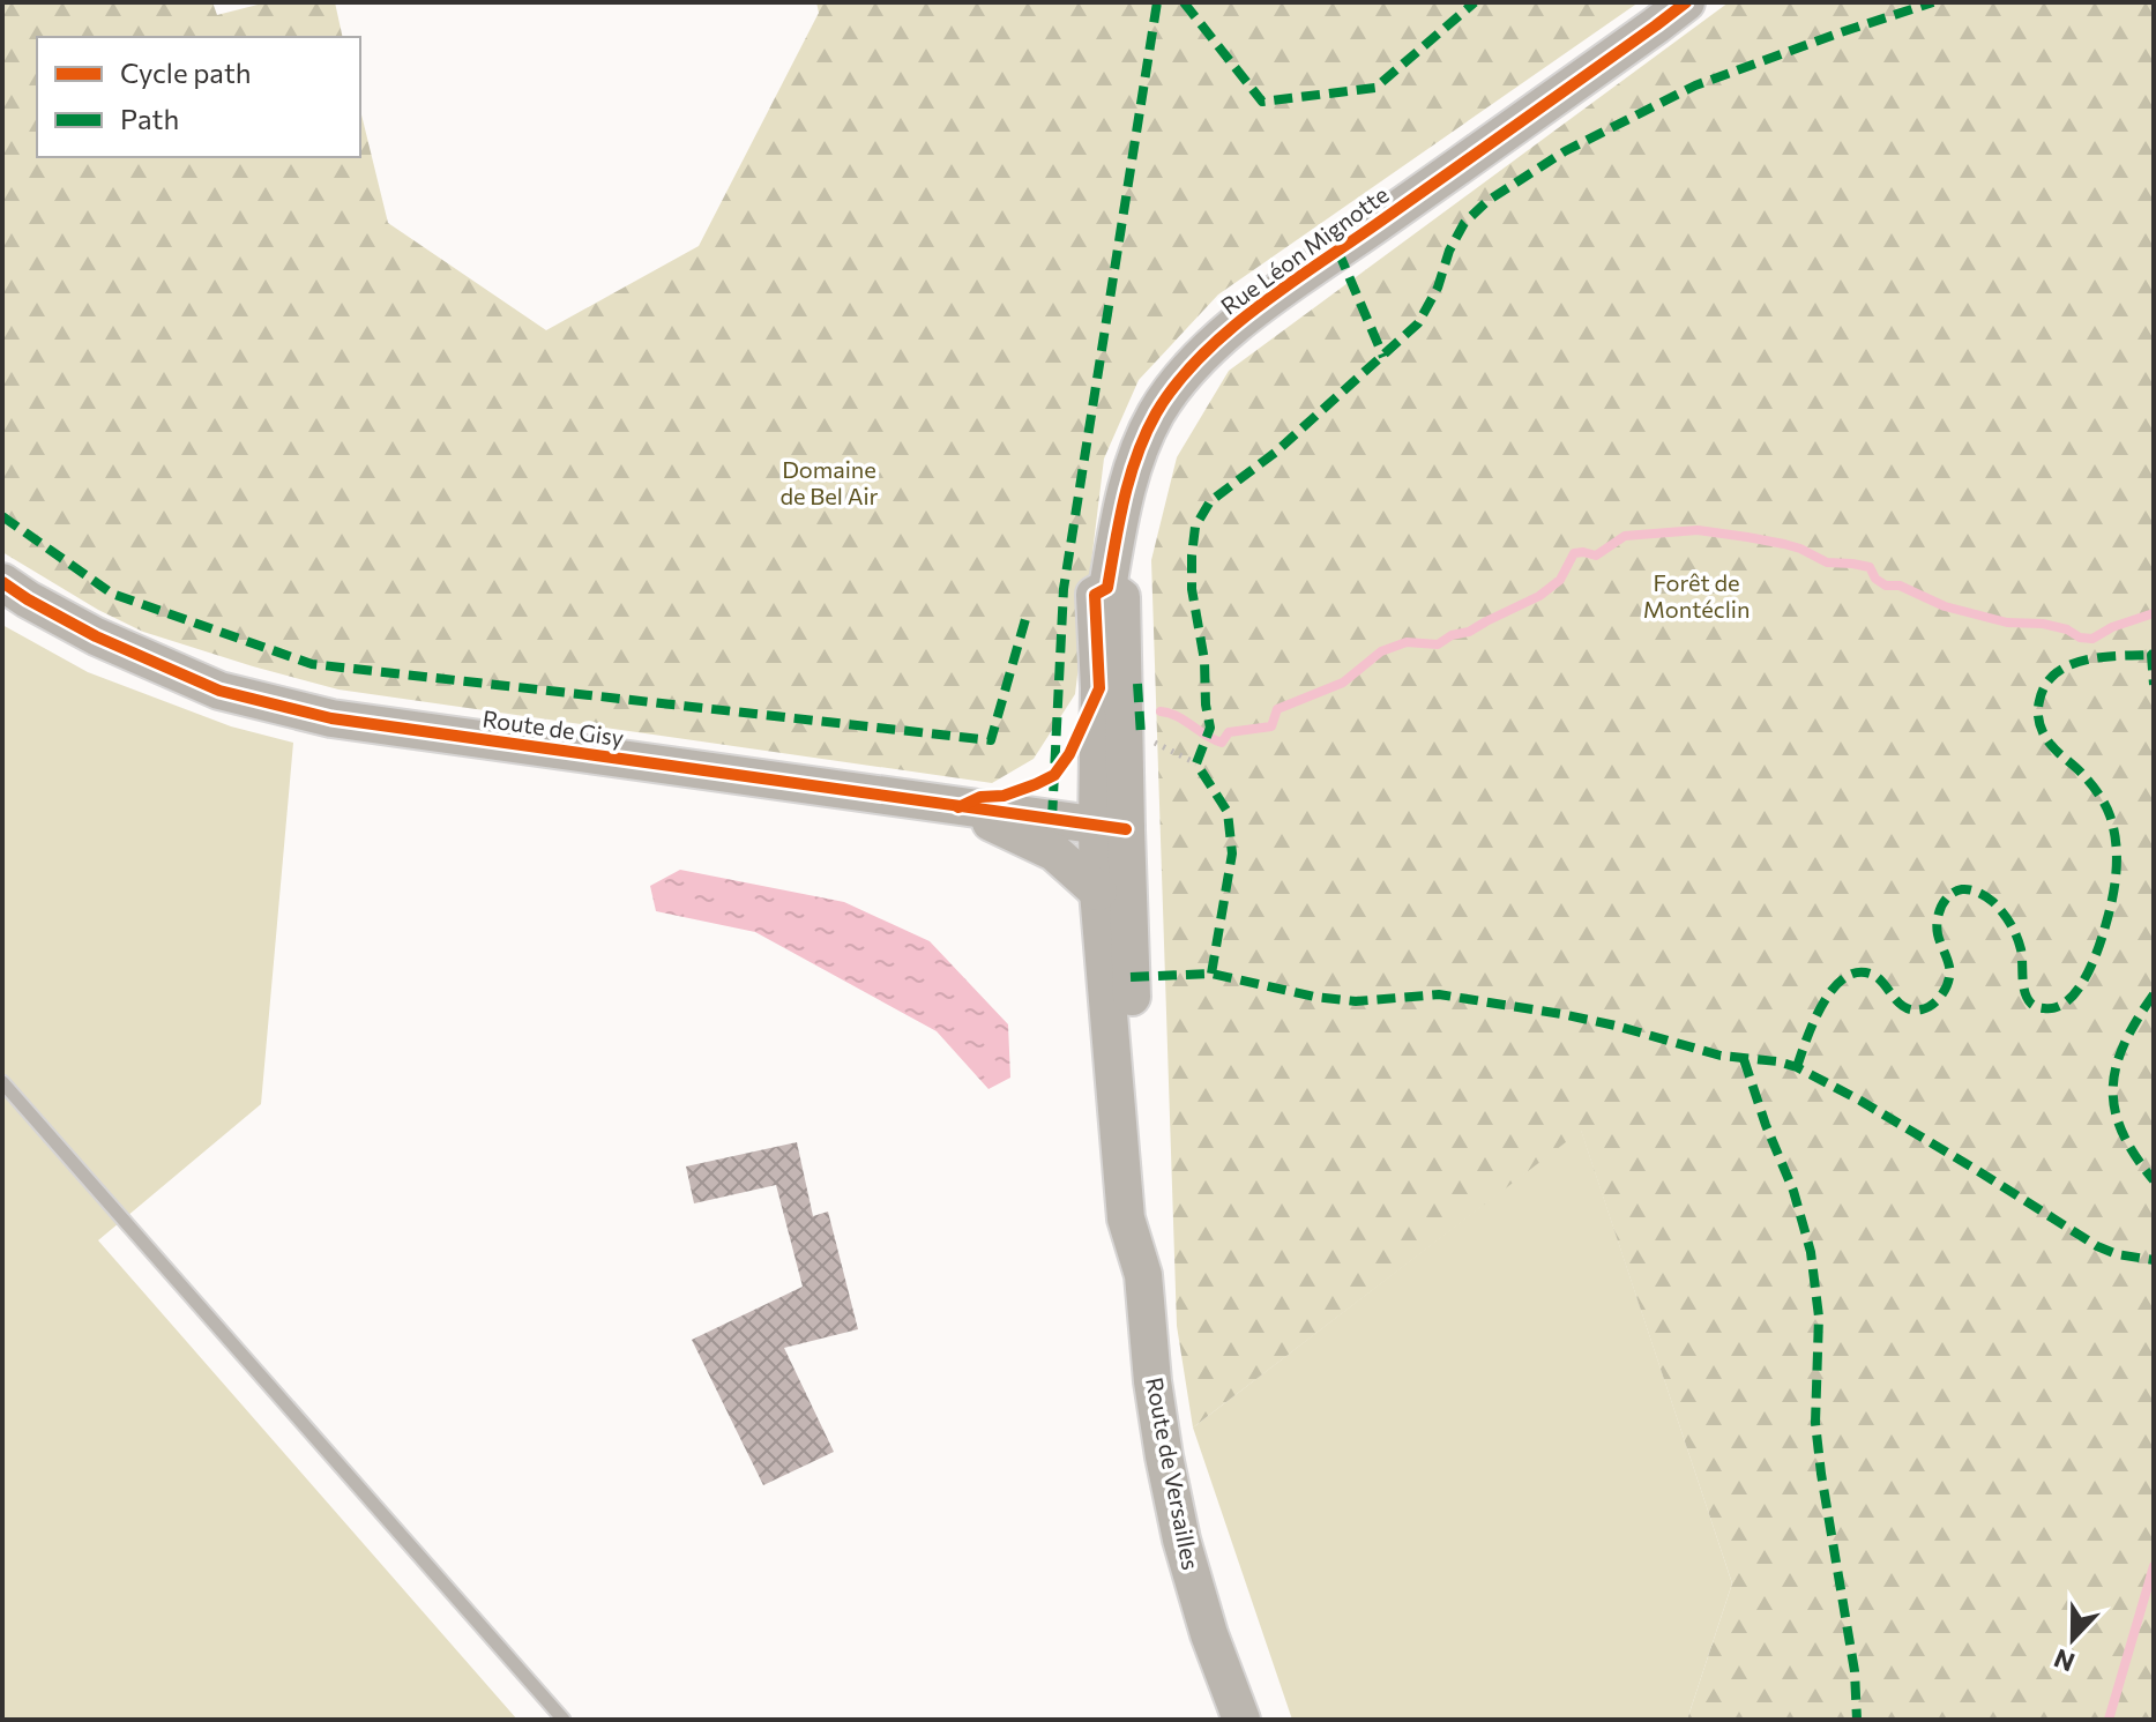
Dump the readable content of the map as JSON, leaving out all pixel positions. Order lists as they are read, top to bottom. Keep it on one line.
{"streets":{"main road":["Rue Léon Mignotte","Route de Gisy","Route de Versailles"]},"crossings":[["Rue Léon Mignotte","Route de Gisy"],["Rue Léon Mignotte","Route de Versailles"],["Route de Gisy","Route de Versailles"]],"parks":["Domaine de Bel Air","Forêt de Montéclin"],"legend":["Cycle path","Path"],"north":"bottom"}
